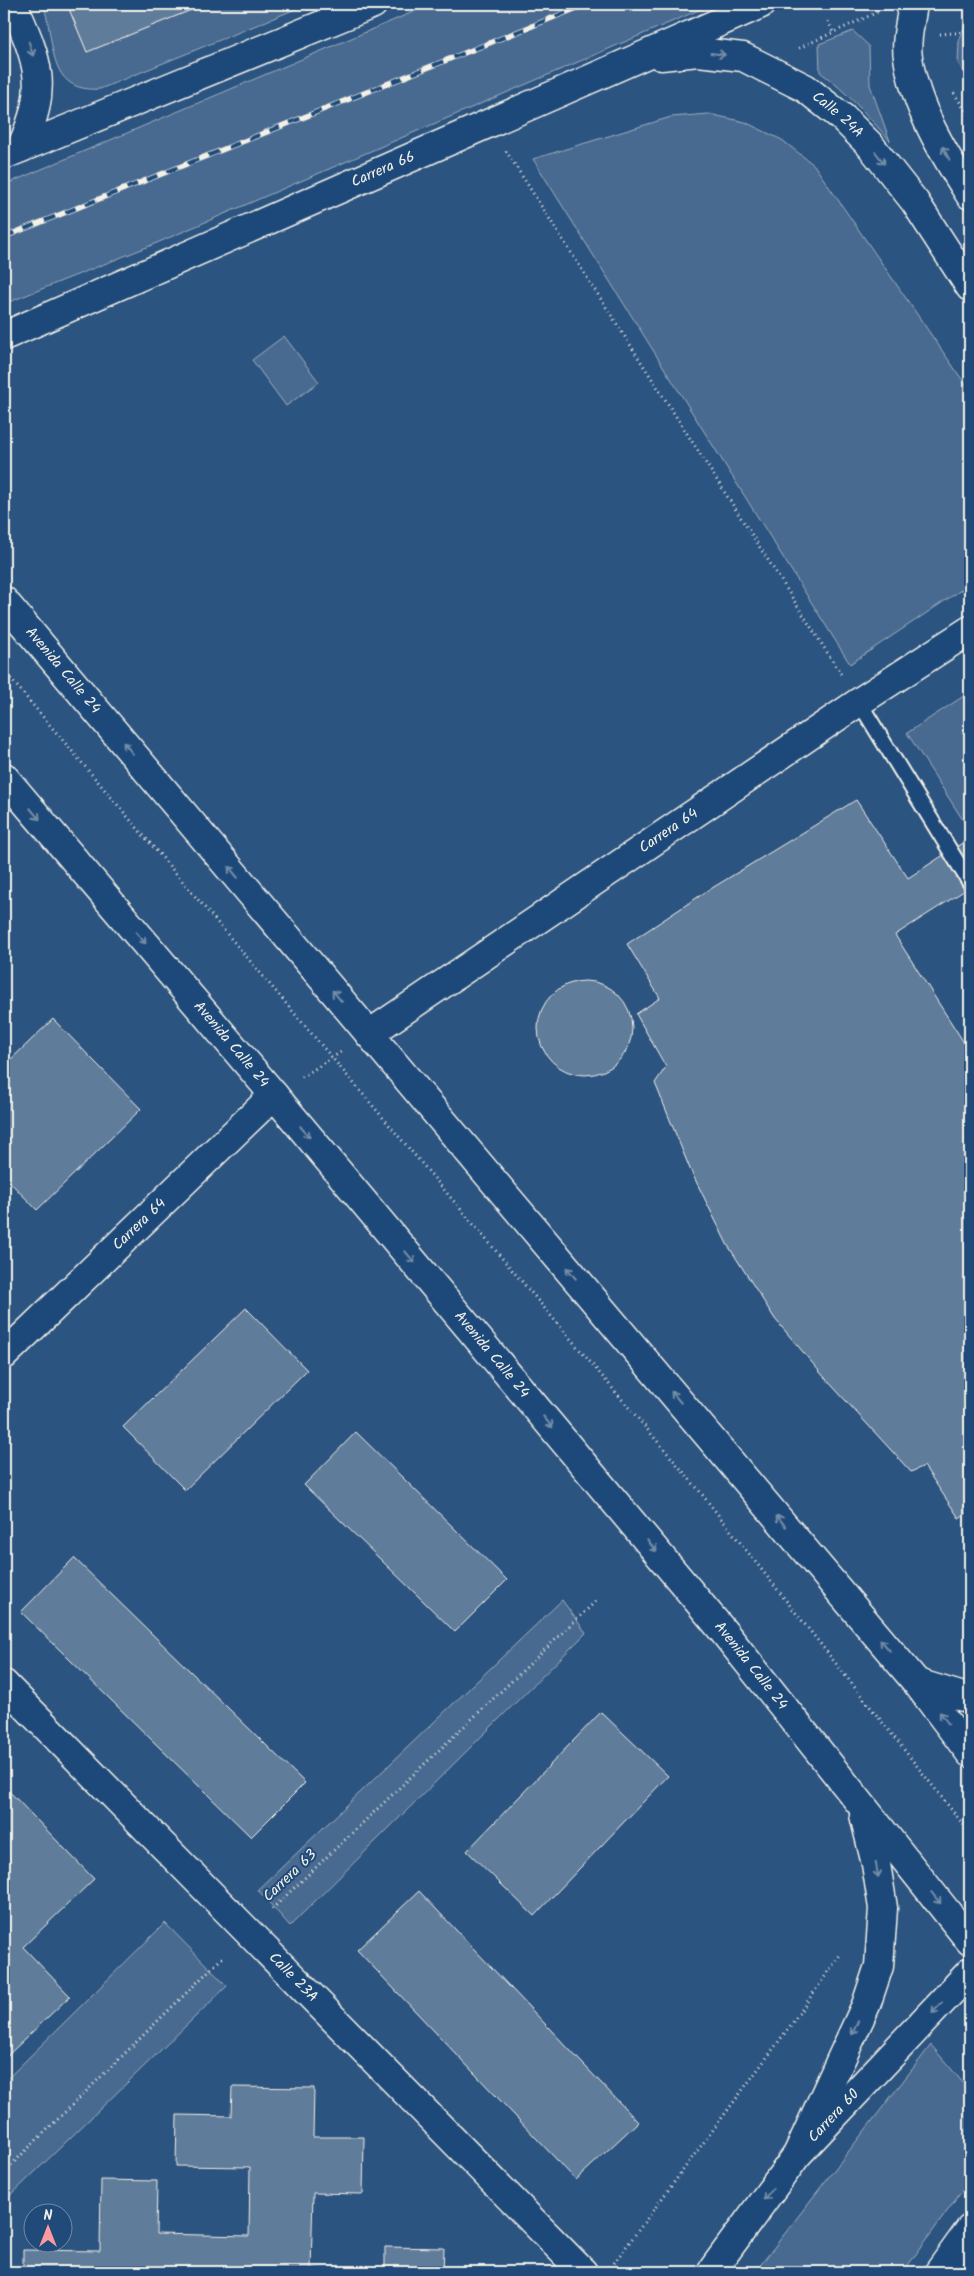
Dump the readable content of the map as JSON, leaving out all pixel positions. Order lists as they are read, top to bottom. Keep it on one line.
{"streets":{"street":["Calle 24A","Carrera 66","Avenida Calle 24","Carrera 64","Calle 23A","Carrera 60"],"path":["Carrera 63"]},"crossings":[["Calle 24A","Carrera 66"],["Avenida Calle 24","Carrera 64"],["Carrera 63","Calle 23A"]],"one_way":["Calle 24A","Carrera 60"],"north":"top"}
